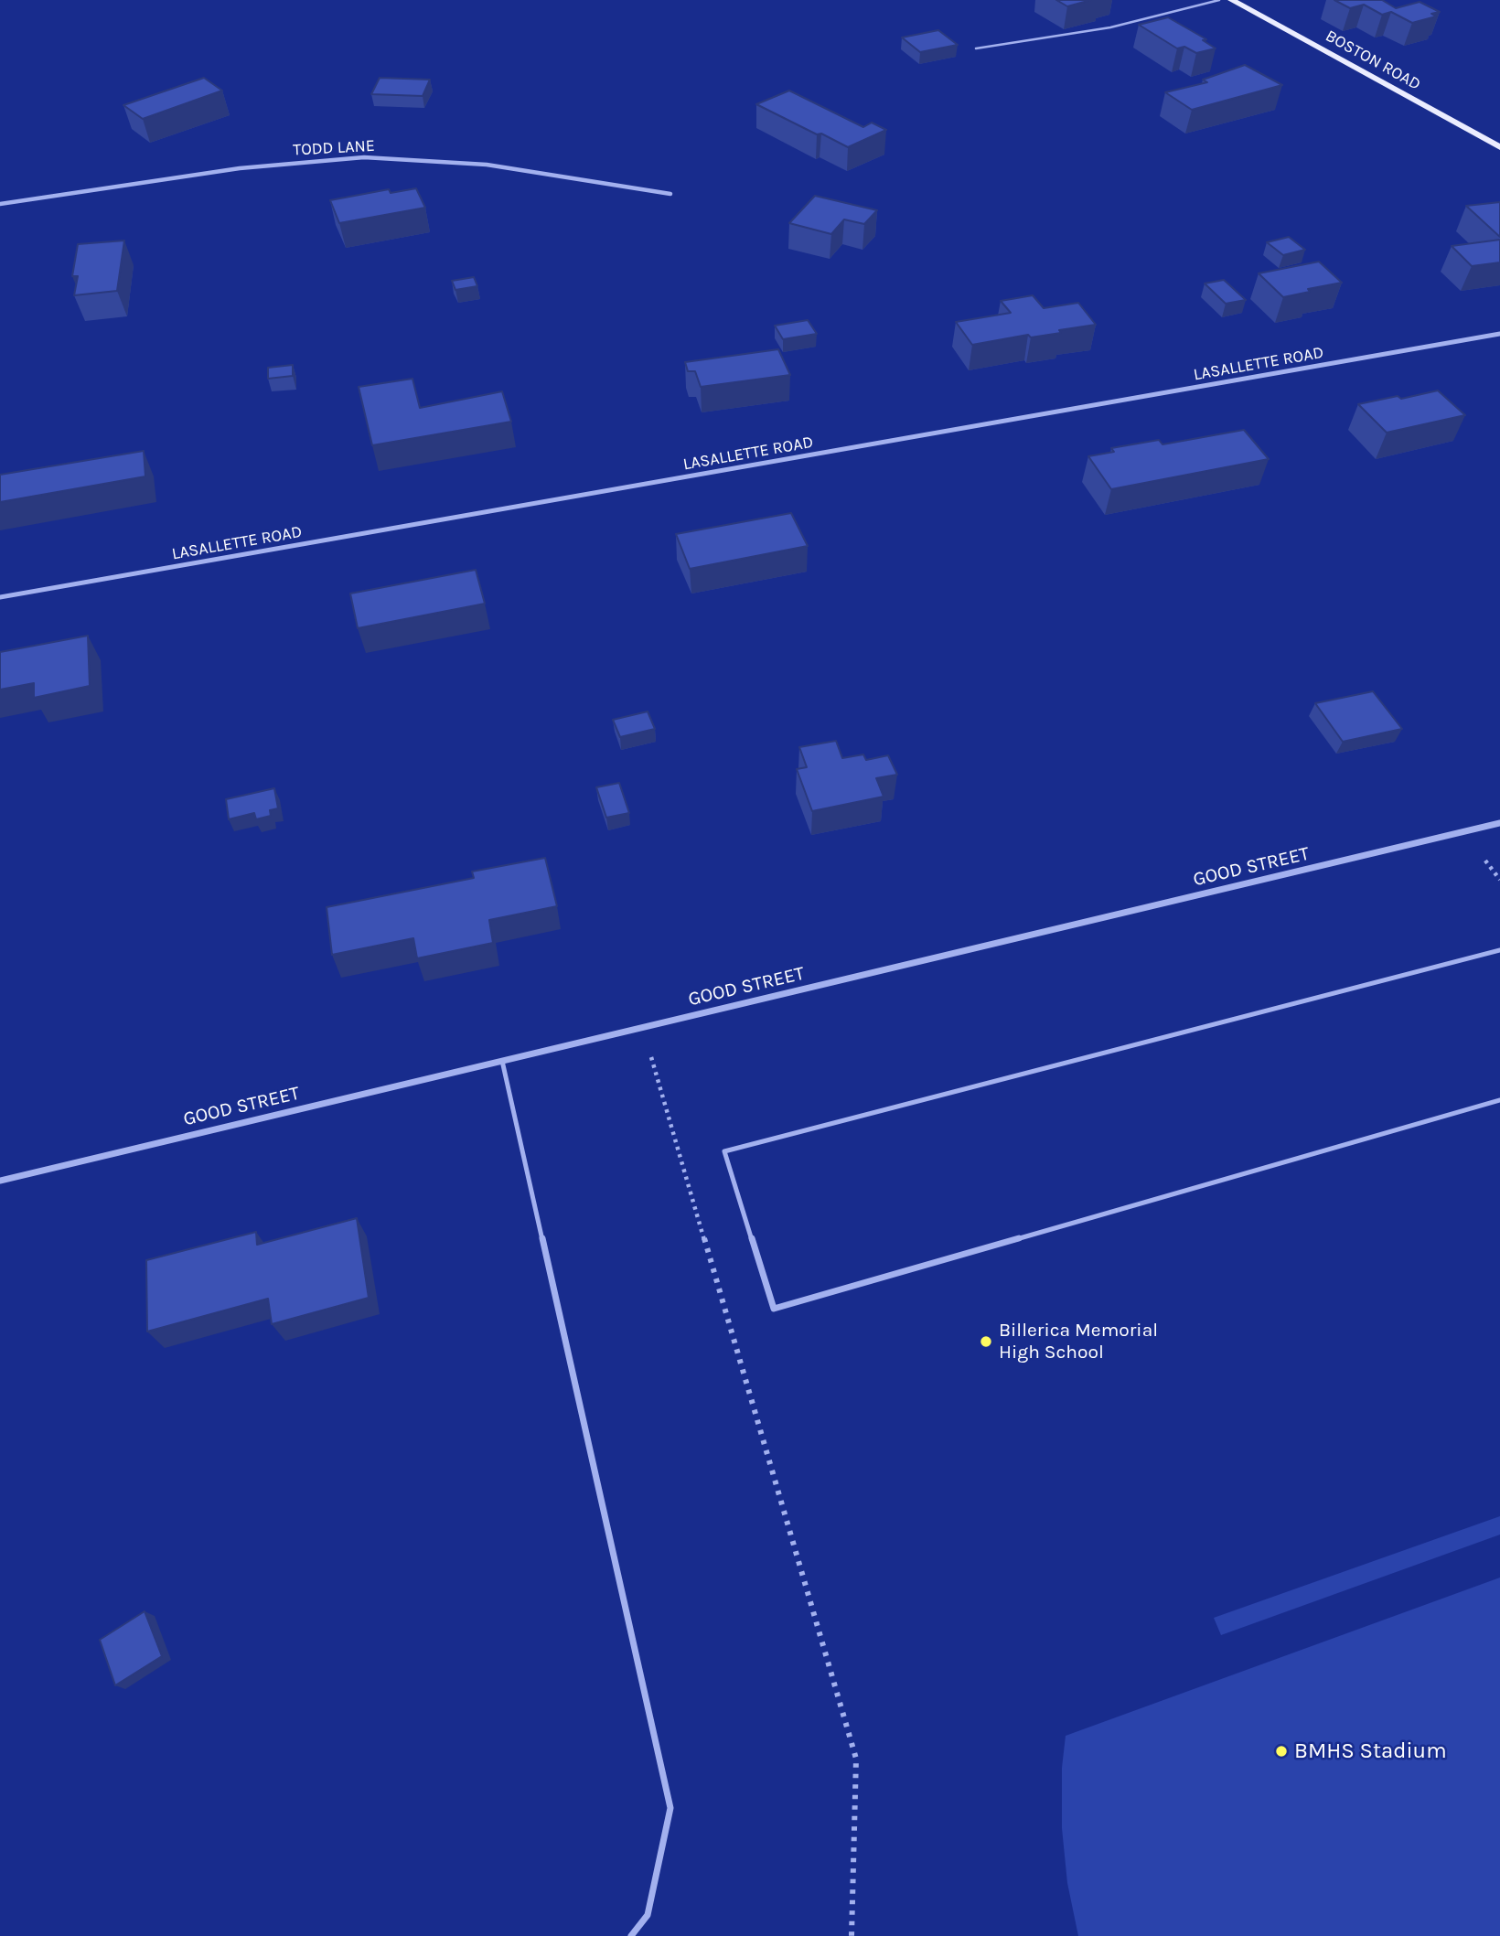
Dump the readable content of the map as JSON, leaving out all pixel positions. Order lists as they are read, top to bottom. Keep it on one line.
{"streets":{"main road":["BOSTON ROAD"],"street":["TODD LANE","LASALLETTE ROAD","GOOD STREET"]},"places":["Billerica Memorial High School","BMHS Stadium"]}
